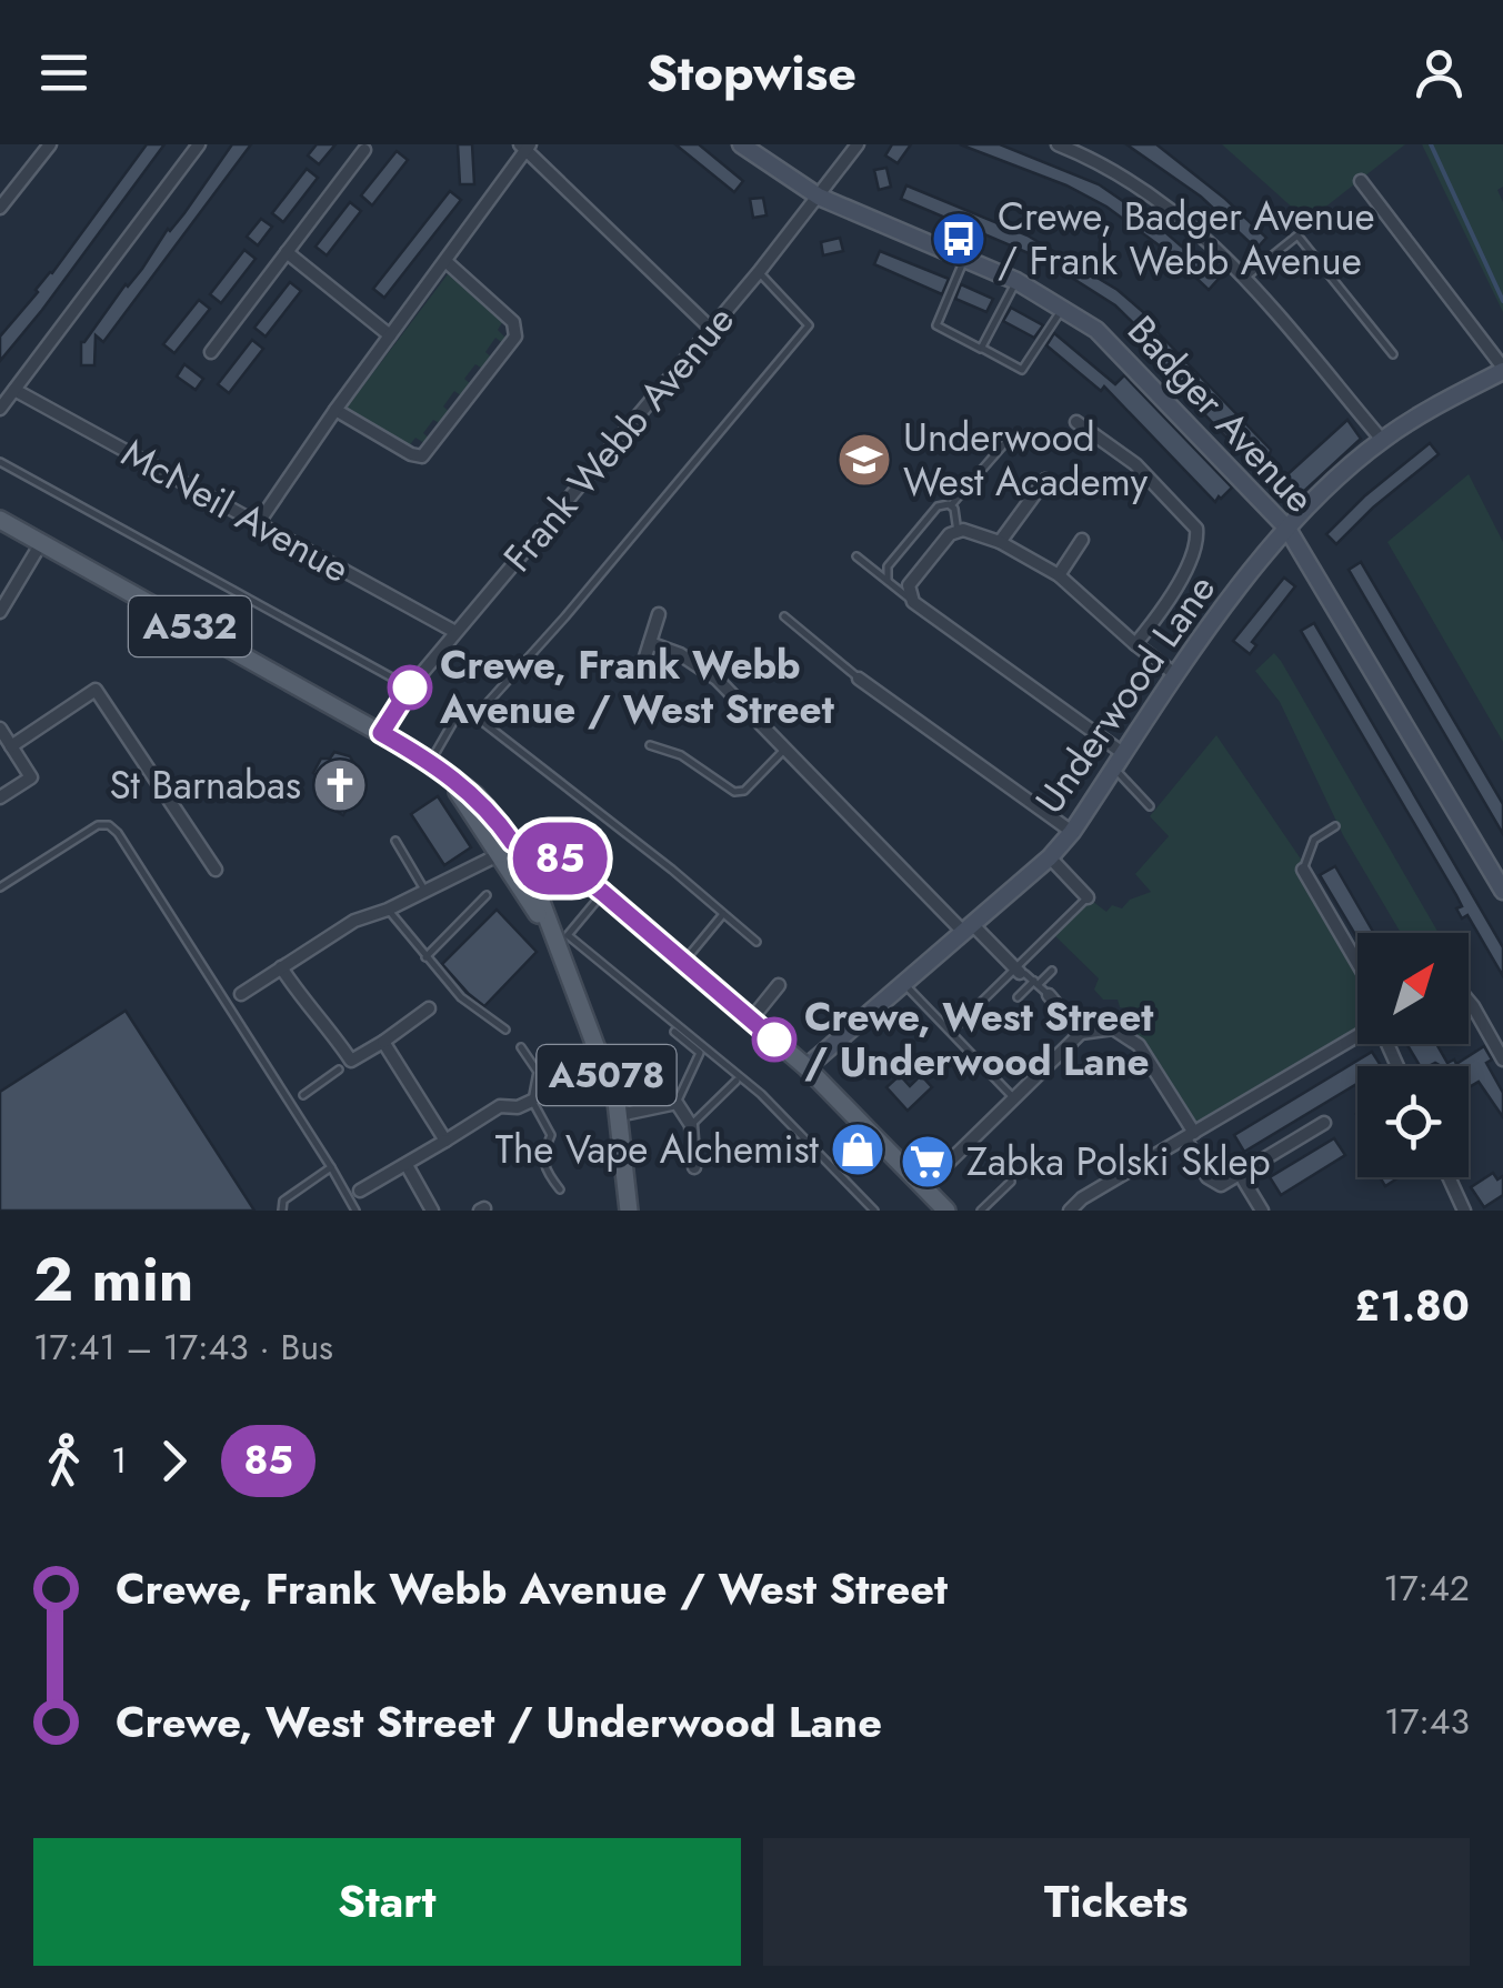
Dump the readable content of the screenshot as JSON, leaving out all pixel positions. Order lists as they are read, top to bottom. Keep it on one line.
{"streets":{"main road":["A532","A5078"],"street":["Badger Avenue","Frank Webb Avenue","McNeil Avenue","Underwood Lane"]},"crossings":[["Badger Avenue","Frank Webb Avenue"],["Badger Avenue","Underwood Lane"],["Frank Webb Avenue","McNeil Avenue"],["Frank Webb Avenue","A532"],["A532","A5078"]],"places":{"bus stop":["Crewe, Badger Avenue / Frank Webb Avenue"],"school or university":["Underwood West Academy"],"other":["Crewe, Frank Webb Avenue / West Street","Crewe, West Street / Underwood Lane"],"church":["St Barnabas"],"shop":["The Vape Alchemist"],"supermarket":["Zabka Polski Sklep"]},"lines":["bus line 85"],"north":"top right","page":{"header":"Stopwise","on_map":"85","heading":["2 min","17:41 – 17:43 · Bus","£1.80"],"legs":["1","85"],"list":[{"name":"Crewe, Frank Webb Avenue / West Street","value":"17:42"},{"name":"Crewe, West Street / Underwood Lane","value":"17:43"}],"buttons":["Start","Tickets"]}}
